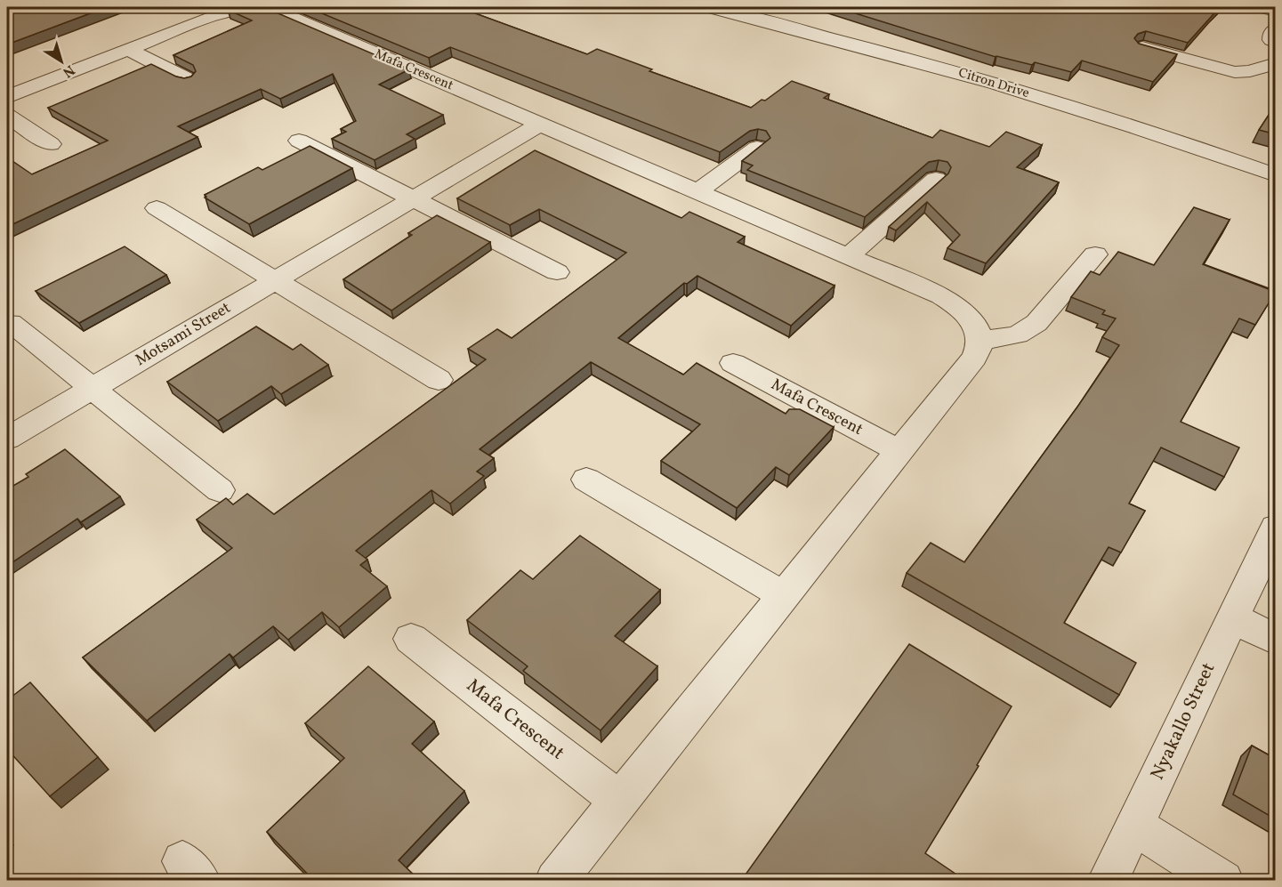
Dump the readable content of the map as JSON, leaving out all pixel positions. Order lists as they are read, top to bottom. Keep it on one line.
{"streets":{"street":["Mafa Crescent","Citron Drive","Motsami Street","Nyakallo Street"]},"crossings":[["Mafa Crescent","Motsami Street"]],"north":"bottom right"}
